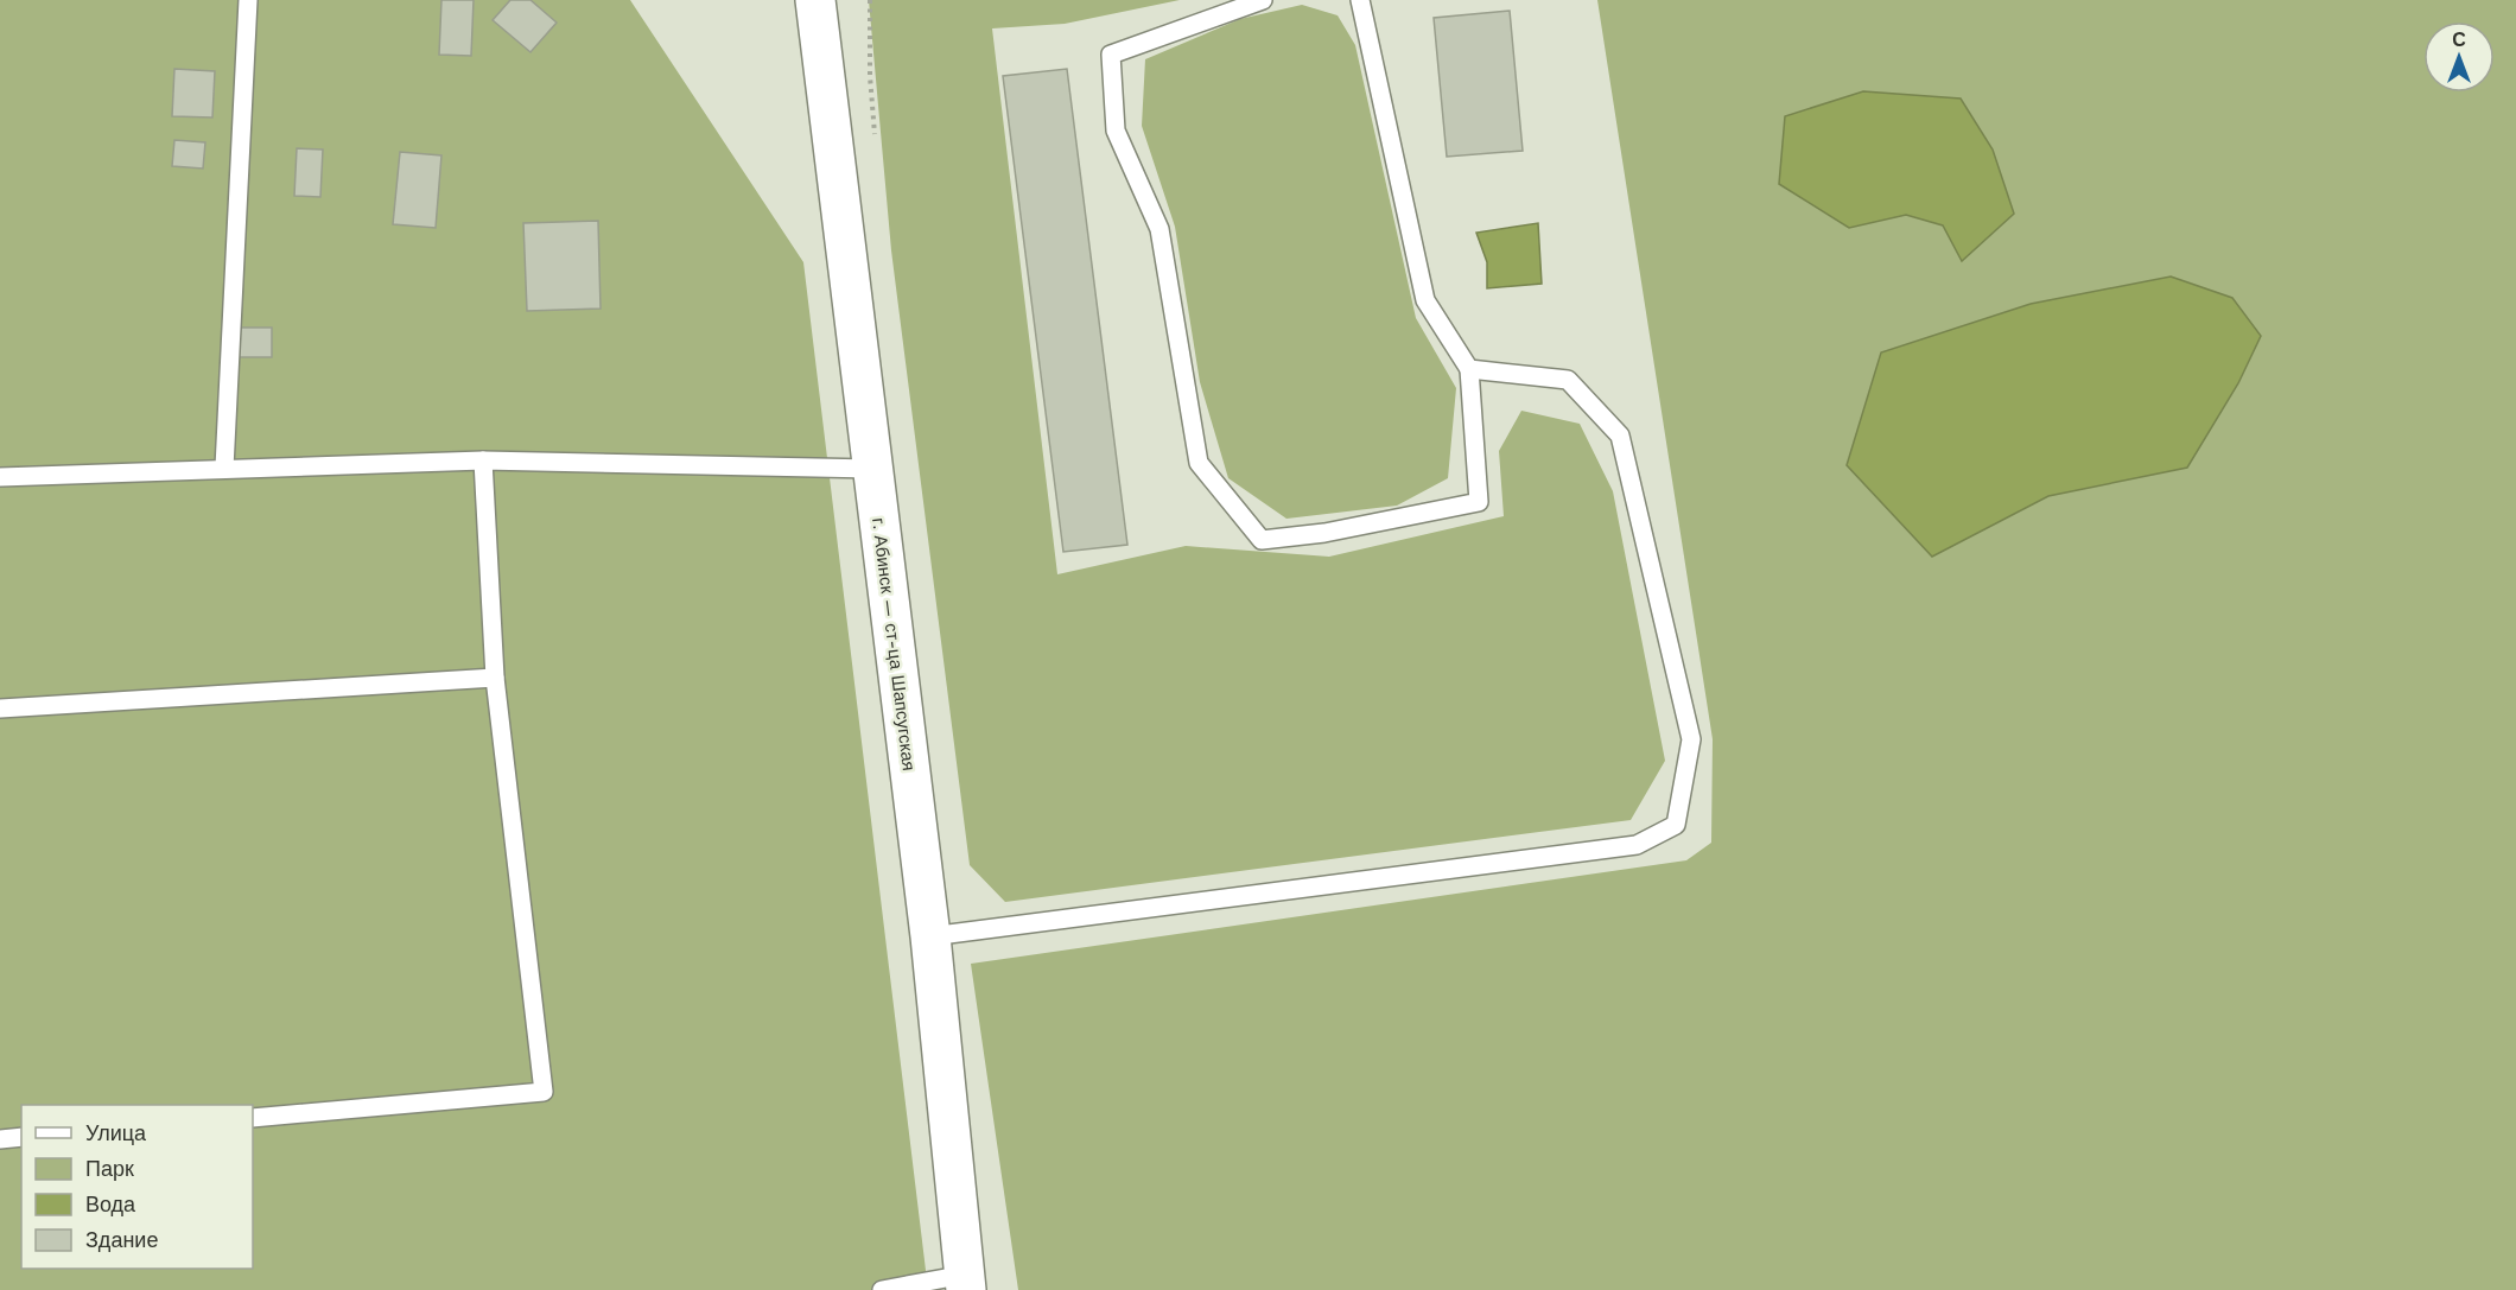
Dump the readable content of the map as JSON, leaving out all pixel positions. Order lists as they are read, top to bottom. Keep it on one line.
{"streets":{"main road":["г. Абинск — ст-ца Шапсугская"]},"legend":["Улица","Парк","Вода","Здание"],"north":"top"}
